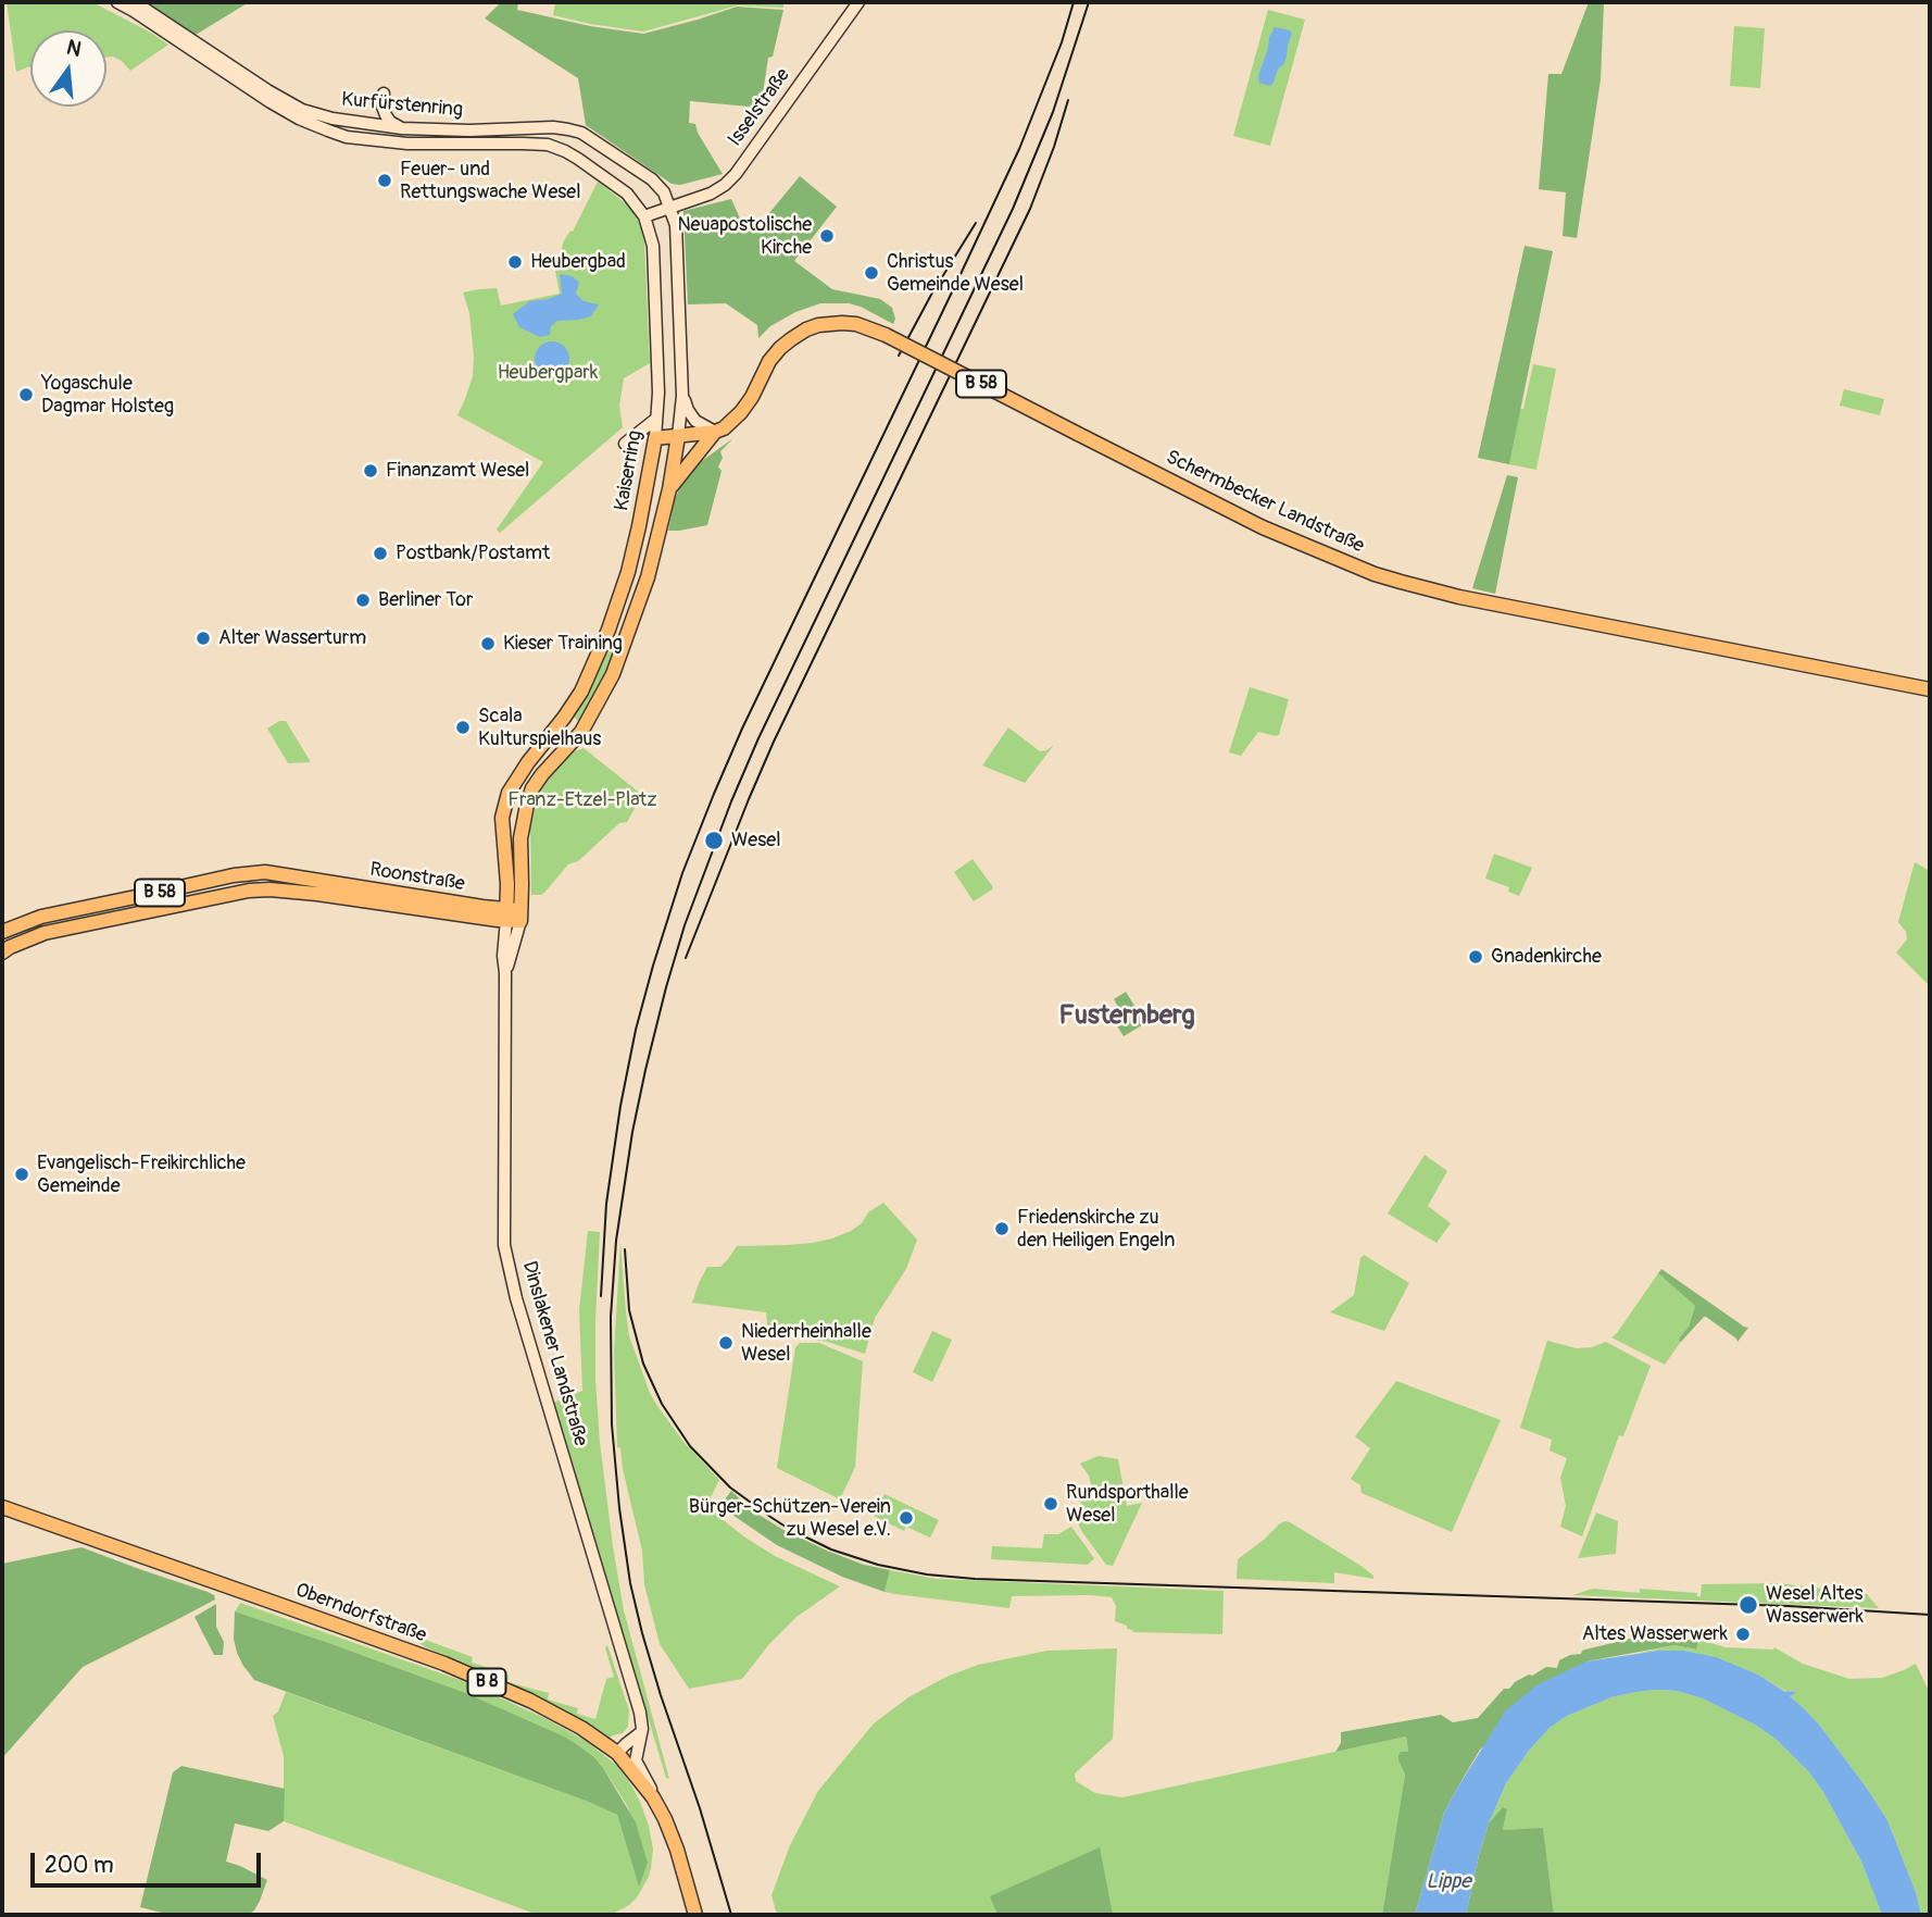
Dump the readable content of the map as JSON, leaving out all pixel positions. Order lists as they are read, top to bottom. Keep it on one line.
{"streets":{"main road":["Kurfürstenring","Isselstraße","B 58","Kaiserring","Schermbecker Landstraße","Roonstraße","Dinslakener Landstraße","Oberndorfstraße","B 8"]},"crossings":[["Kurfürstenring","Isselstraße"],["Kurfürstenring","Kaiserring"],["Isselstraße","Kaiserring"],["B 58","Kaiserring"],["B 58","Schermbecker Landstraße"],["B 58","Roonstraße"],["B 58","Dinslakener Landstraße"],["Kaiserring","Roonstraße"],["Kaiserring","Dinslakener Landstraße"],["Roonstraße","Dinslakener Landstraße"],["Dinslakener Landstraße","Oberndorfstraße"]],"districts":["Fusternberg"],"water":["Lippe"],"parks":["Heubergpark","Franz-Etzel-Platz"],"places":["Feuer- und Rettungswache Wesel","Neuapostolische Kirche","Heubergbad","Christus Gemeinde Wesel","Yogaschule Dagmar Holsteg","Finanzamt Wesel","Postbank/Postamt","Berliner Tor","Alter Wasserturm","Kieser Training","Scala Kulturspielhaus","Wesel","Gnadenkirche","Evangelisch-Freikirchliche Gemeinde","Friedenskirche zu den Heiligen Engeln","Niederrheinhalle Wesel","Rundsporthalle Wesel","Bürger-Schützen-Verein zu Wesel e.V.","Wesel Altes Wasserwerk","Altes Wasserwerk"],"scale_bar":"200 m","north":"top"}
